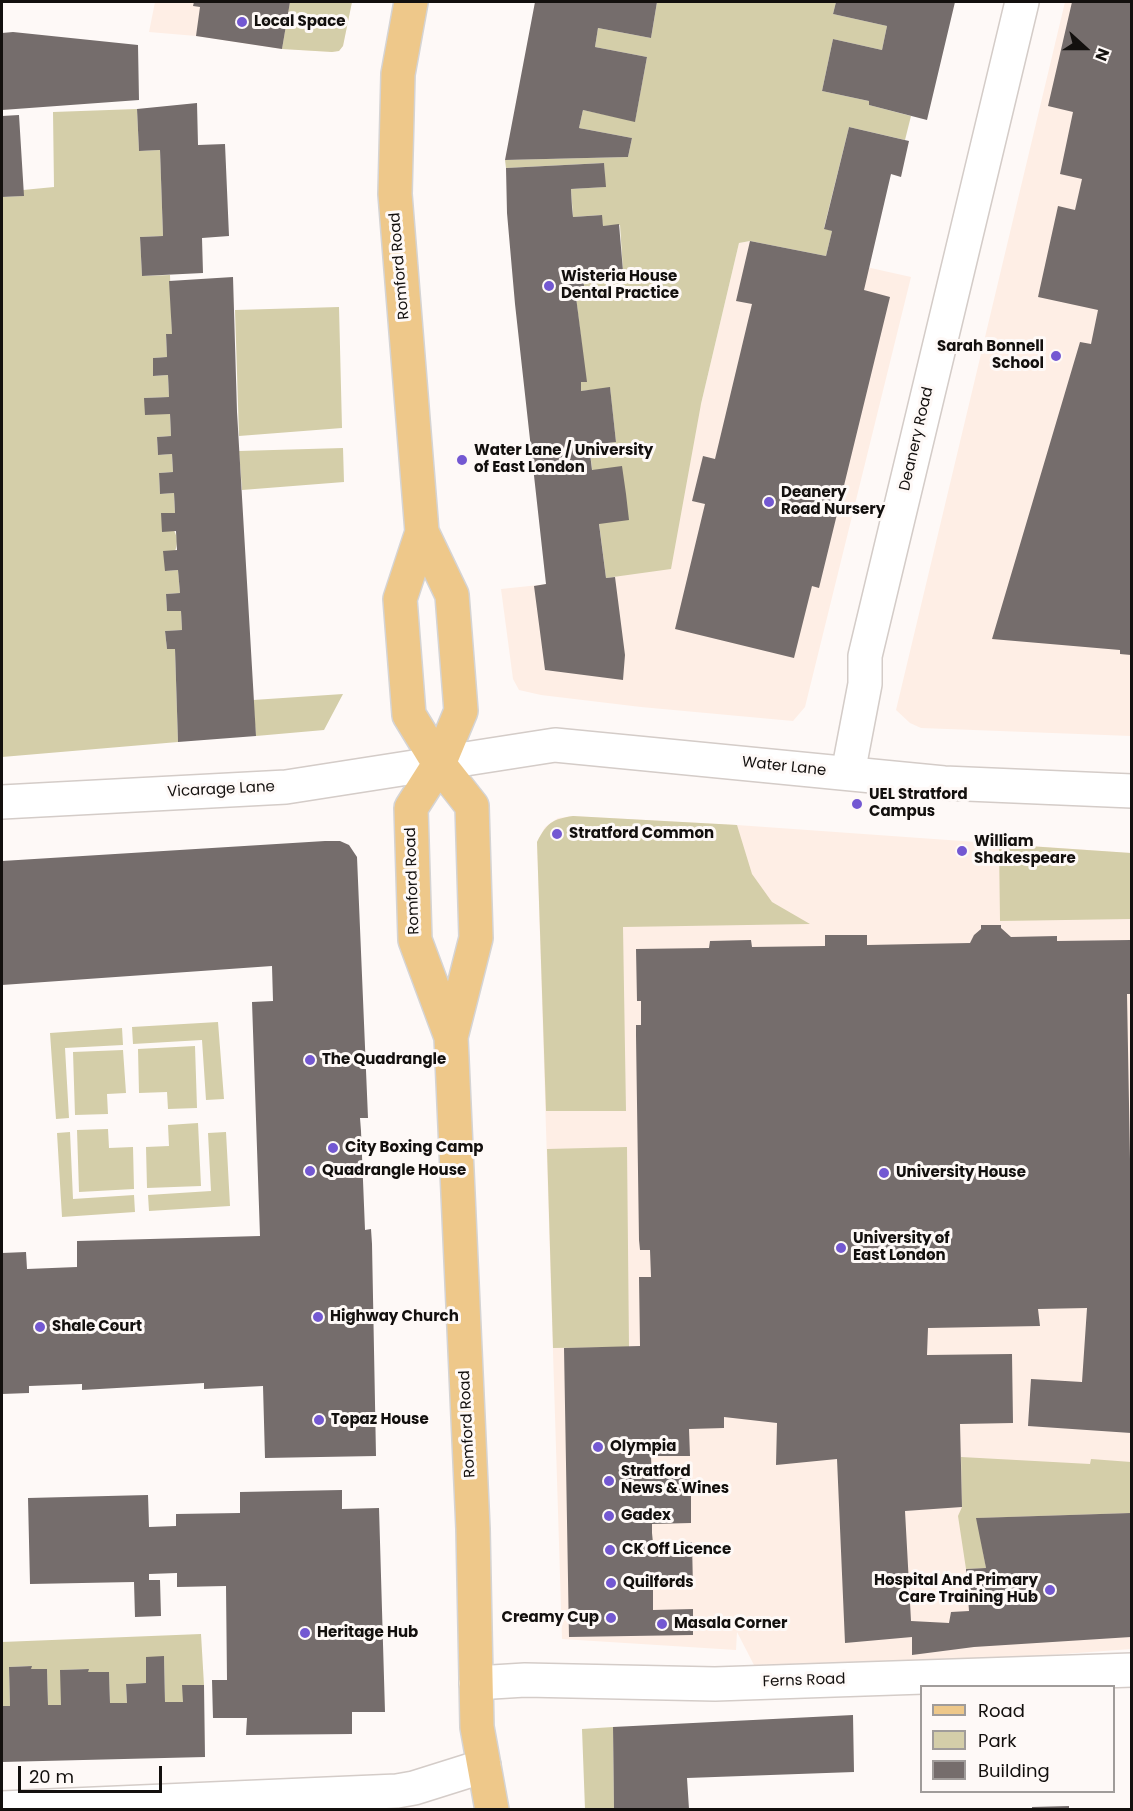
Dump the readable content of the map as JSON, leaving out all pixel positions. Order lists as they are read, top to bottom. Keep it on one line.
{"streets":{"main road":["Romford Road"],"street":["Deanery Road","Water Lane","Vicarage Lane","Ferns Road"]},"crossings":[["Romford Road","Water Lane"],["Romford Road","Vicarage Lane"],["Romford Road","Ferns Road"],["Deanery Road","Water Lane"],["Water Lane","Vicarage Lane"]],"places":["Local Space","Wisteria House Dental Practice","Sarah Bonnell School","Water Lane / University of East London","Deanery Road Nursery","UEL Stratford Campus","Stratford Common","William Shakespeare","The Quadrangle","City Boxing Camp","Quadrangle House","University House","University of East London","Highway Church","Shale Court","Topaz House","Olympia","Stratford News & Wines","Gadex","CK Off Licence","Quilfords","Hospital And Primary Care Training Hub","Creamy Cup","Masala Corner","Heritage Hub"],"legend":["Road","Park","Building"],"scale_bar":"20 m","north":"right"}
